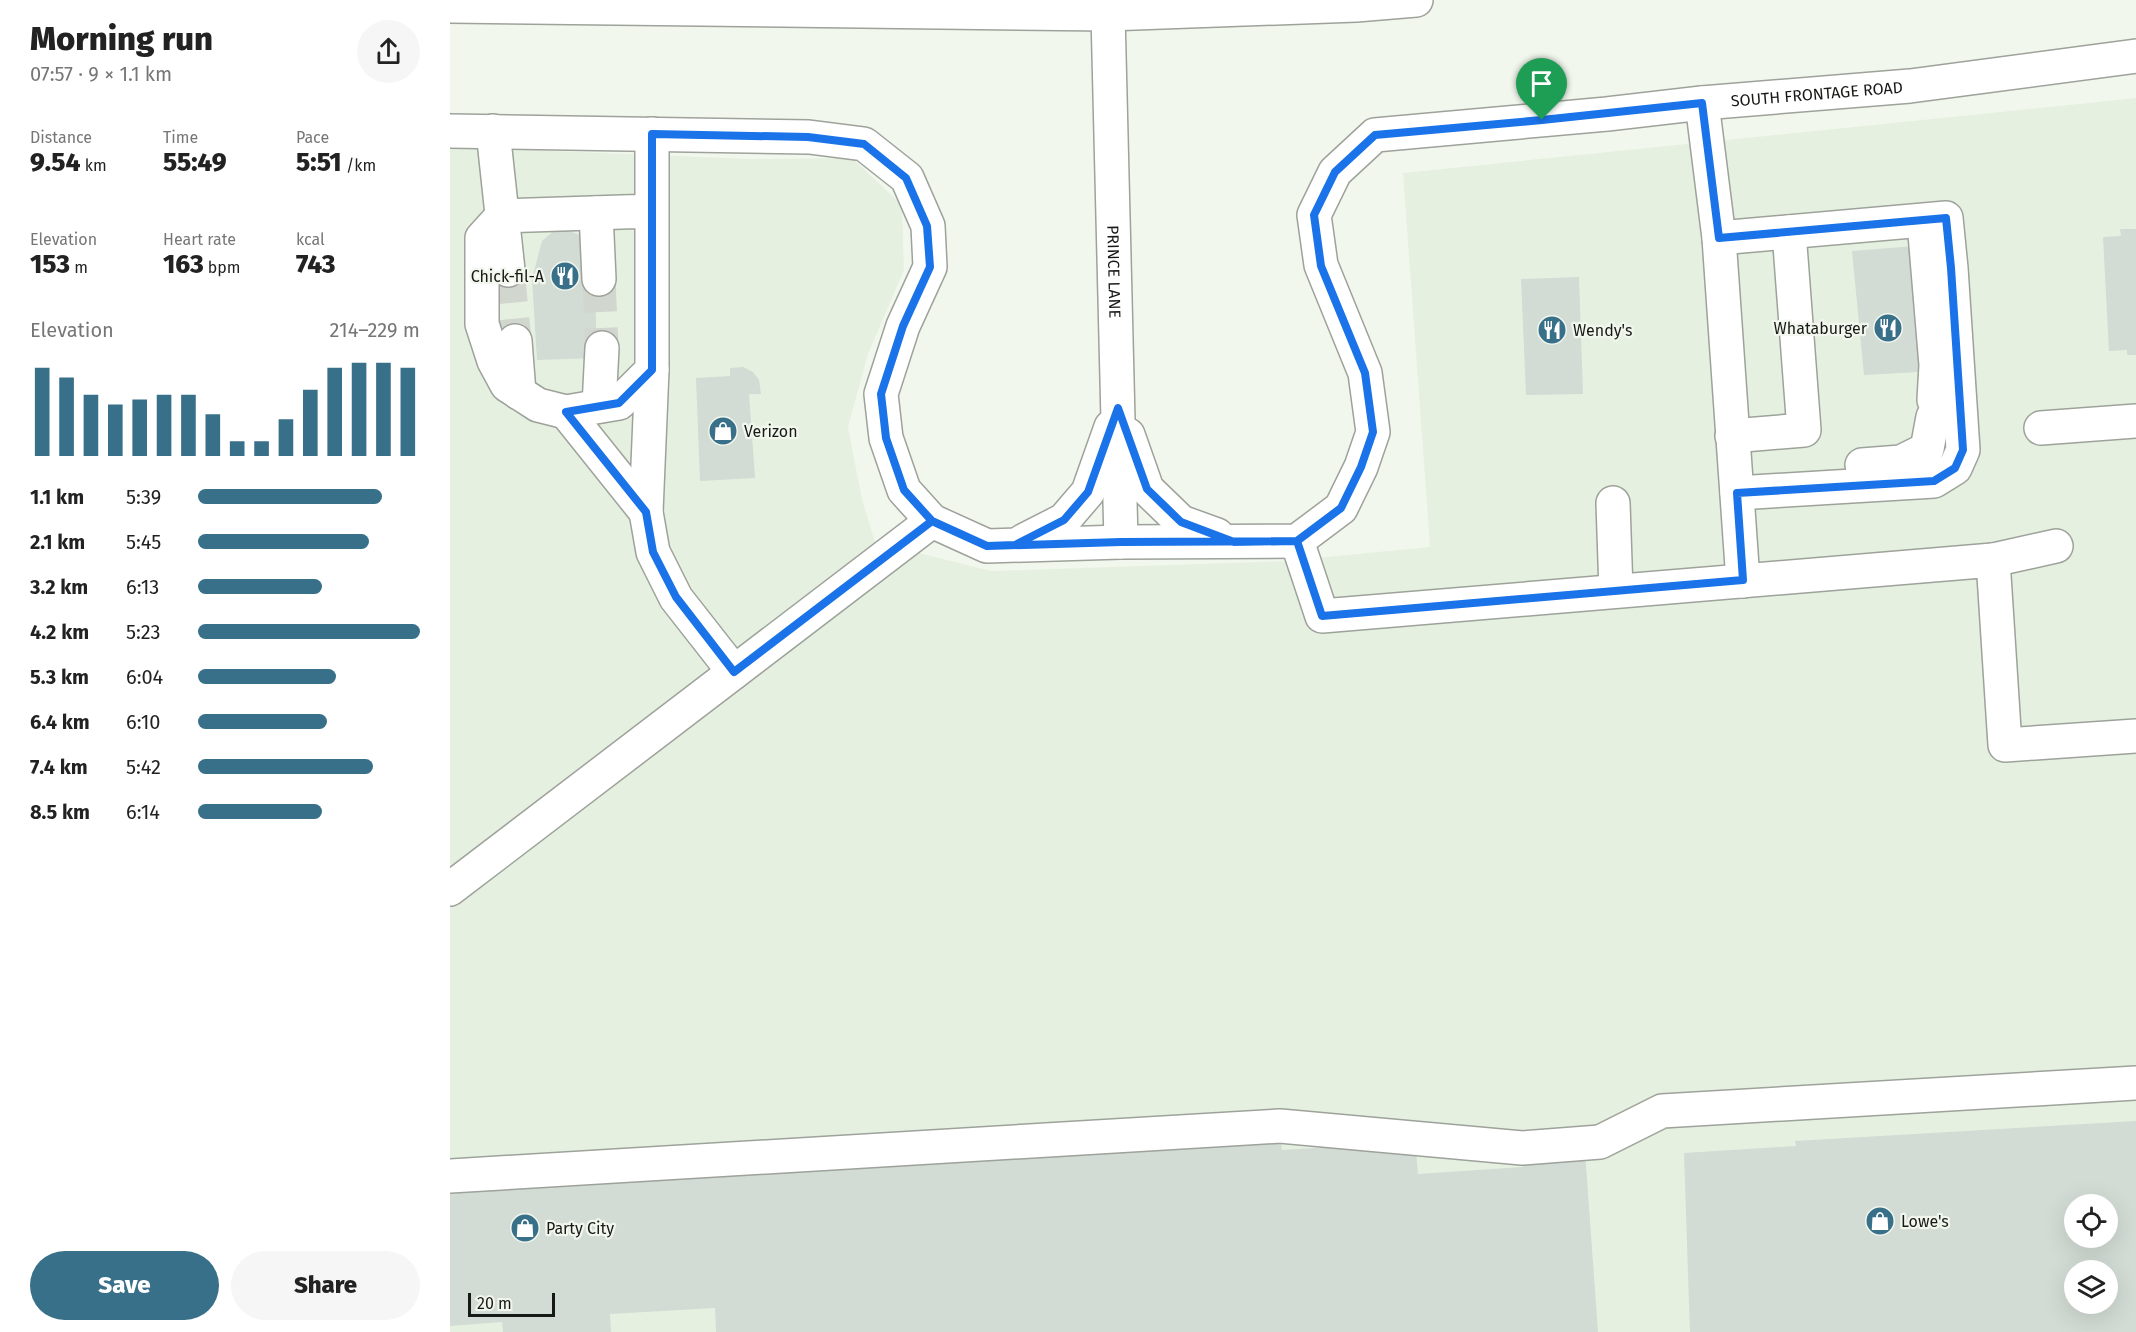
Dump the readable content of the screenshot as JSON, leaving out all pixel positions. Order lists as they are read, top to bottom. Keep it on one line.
{"streets":{"main road":["SOUTH FRONTAGE ROAD","PRINCE LANE"]},"places":{"restaurant":["Chick-fil-A","Whataburger","Wendy's"],"shop":["Verizon","Lowe's","Party City"]},"scale_bar":"20 m","page":{"heading":["Morning run","07:57 · 9 × 1.1 km"],"stats":[["Distance","9.54 km"],["Time","55:49"],["Pace","5:51 /km"],["Elevation","153 m"],["Heart rate","163 bpm"],["kcal","743"]],"chart":["Elevation","214–229 m"],"list":[{"name":"1.1 km","note":"5:39"},{"name":"2.1 km","note":"5:45"},{"name":"3.2 km","note":"6:13"},{"name":"4.2 km","note":"5:23"},{"name":"5.3 km","note":"6:04"},{"name":"6.4 km","note":"6:10"},{"name":"7.4 km","note":"5:42"},{"name":"8.5 km","note":"6:14"}],"buttons":["Save","Share"],"scale":"20 m"}}
